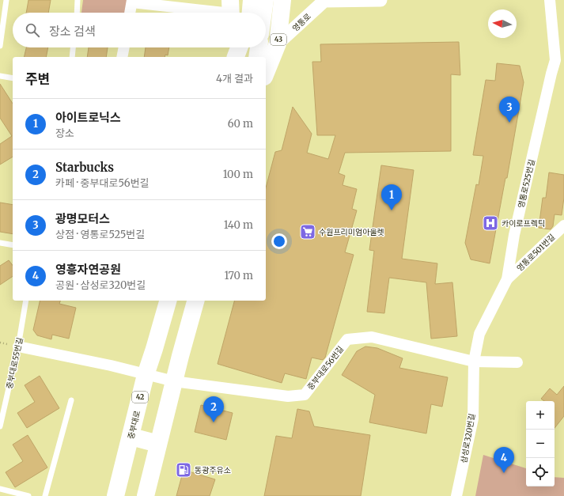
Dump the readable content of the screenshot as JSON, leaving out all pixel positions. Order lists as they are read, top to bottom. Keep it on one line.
{"streets":{"main road":["43","42","중부대로"],"street":["영통로","영통로525번길","영통로501번길","중부대로56번길","삼성로320번길"],"lane":["중부대로55번길"]},"crossings":[["영통로","43"],["영통로525번길","영통로501번길"],["영통로525번길","중부대로56번길"],["영통로525번길","삼성로320번길"],["중부대로55번길","중부대로56번길"],["중부대로56번길","중부대로"],["중부대로56번길","삼성로320번길"]],"places":{"hospital":["카이로프렉틱"],"supermarket":["수원프리미엄아울렛"],"fuel station":["동광주유소"]},"north":"left","page":{"search":"장소 검색","heading":["주변","4개 결과"],"pins":["3","1","2","4"],"list":[{"mark":"1","name":"아이트로닉스","note":"장소","value":"60 m"},{"mark":"2","name":"Starbucks","note":"카페 · 중부대로56번길","value":"100 m"},{"mark":"3","name":"광명모터스","note":"상점 · 영통로525번길","value":"140 m"},{"mark":"4","name":"영흥자연공원","note":"공원 · 삼성로320번길","value":"170 m"}],"map_buttons":["+","−"]}}
